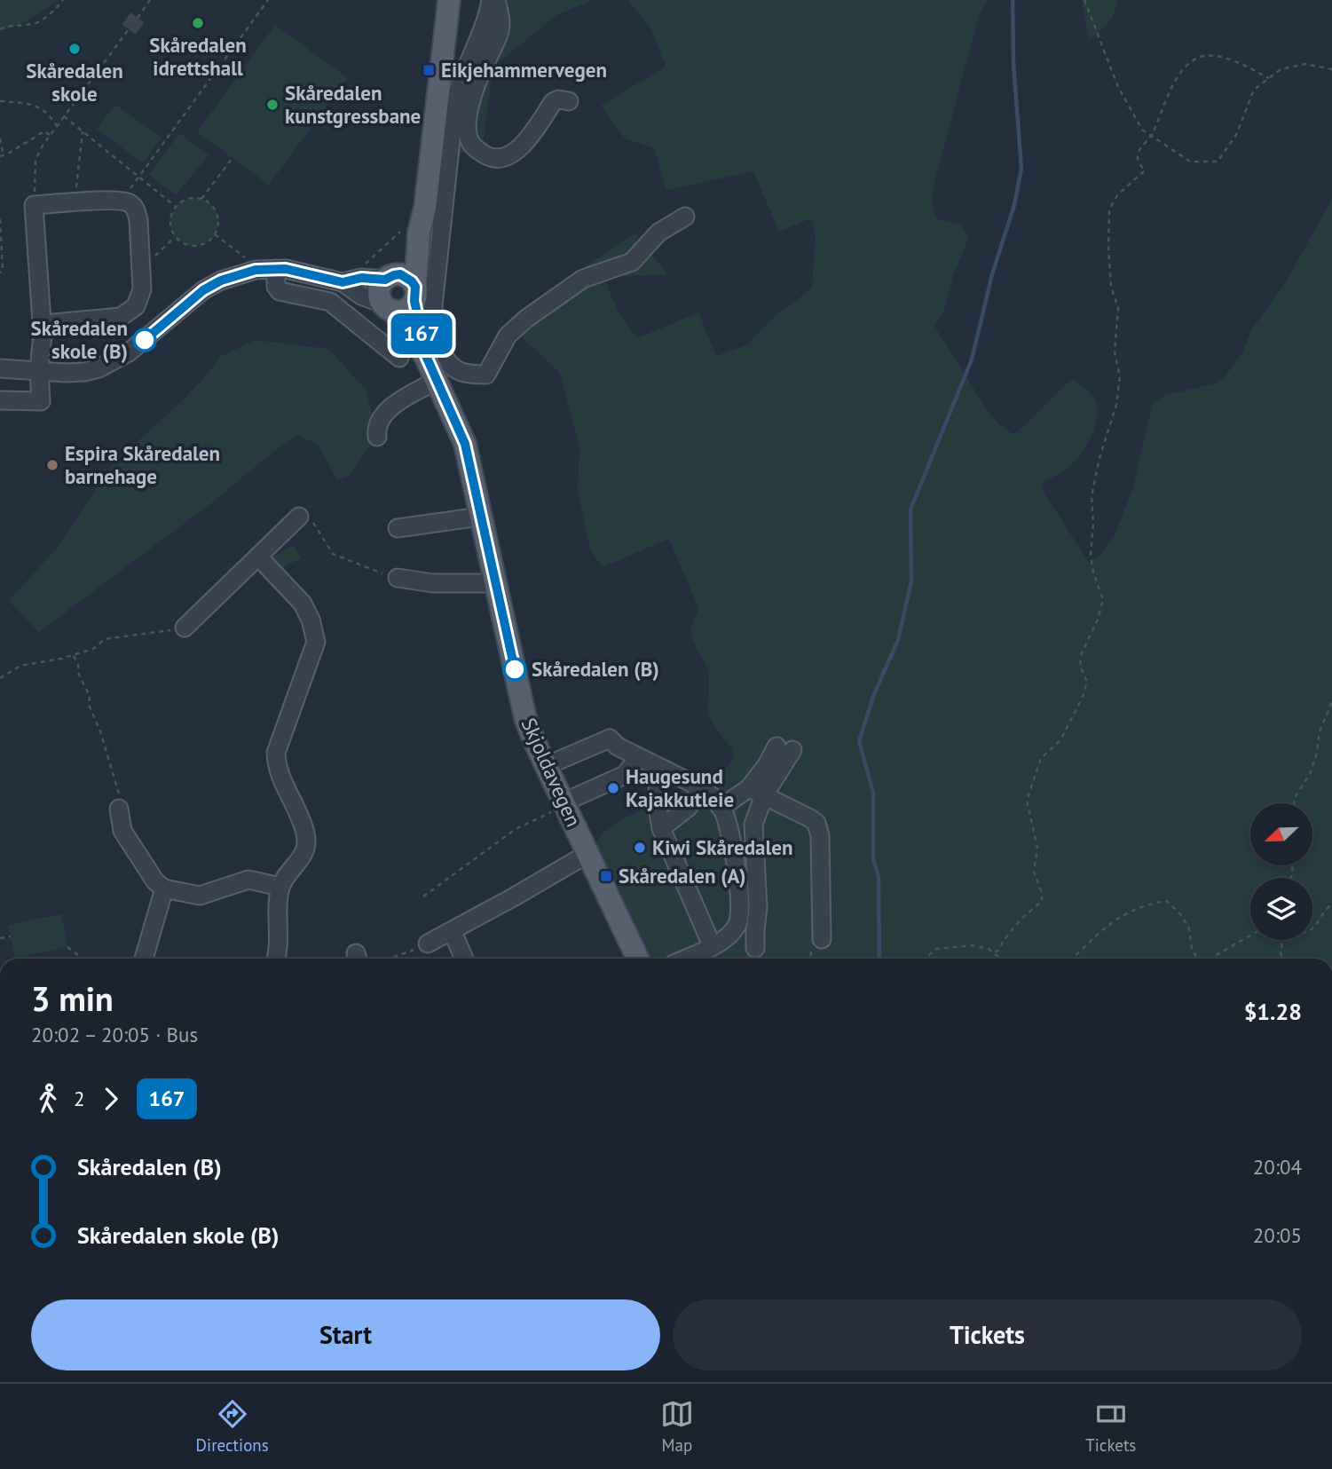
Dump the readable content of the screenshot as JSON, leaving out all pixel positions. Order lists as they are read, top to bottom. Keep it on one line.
{"streets":{"main road":["Skjoldavegen"]},"places":{"other":["Skåredalen idrettshall","Skåredalen skole","Skåredalen kunstgressbane","Skåredalen skole (B)","Espira Skåredalen barnehage","Skåredalen (B)","Haugesund Kajakkutleie","Kiwi Skåredalen"],"transit":["Eikjehammervegen","Skåredalen (A)"]},"lines":["bus line 167"],"north":"bottom left","page":{"on_map":"167","heading":["3 min","20:02 – 20:05 · Bus","$1.28"],"legs":["2","167"],"list":[{"name":"Skåredalen (B)","value":"20:04"},{"name":"Skåredalen skole (B)","value":"20:05"}],"buttons":["Start","Tickets"],"tabs":["Directions","Map","Tickets"]}}
